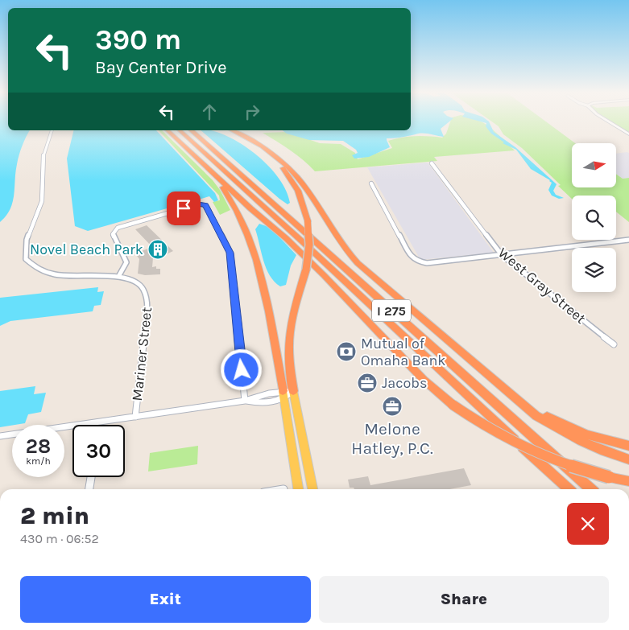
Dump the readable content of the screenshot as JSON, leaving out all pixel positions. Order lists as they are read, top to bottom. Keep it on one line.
{"streets":{"highway":["I 275"],"street":["West Gray Street","Mariner Street"]},"places":{"building":["Novel Beach Park"],"bank":["Mutual of Omaha Bank"],"office":["Jacobs","Melone Hatley, P.C."]},"north":"right","page":{"turn":["390 m","Bay Center Drive"],"speed":"28 km/h","limit":"30","heading":["2 min","430 m · 06:52"],"buttons":["Exit","Share"]}}
